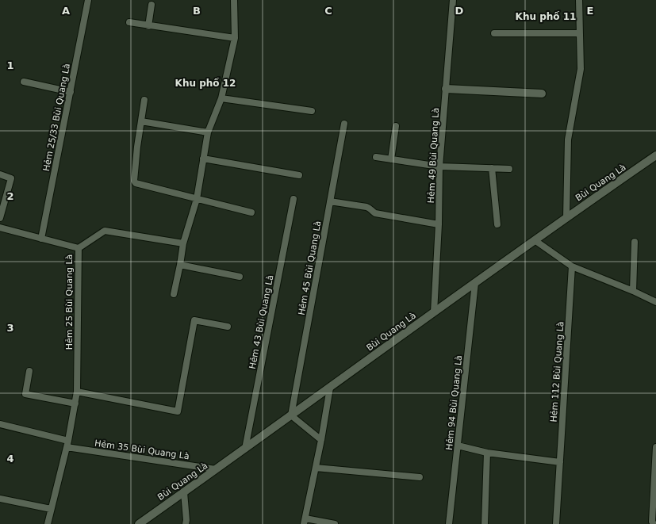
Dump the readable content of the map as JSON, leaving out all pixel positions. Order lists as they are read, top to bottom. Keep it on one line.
{"streets":{"street":["Bùi Quang Là"],"lane":["Hẻm 25/33 Bùi Quang Là","Hẻm 49 Bùi Quang Là","Hẻm 45 Bùi Quang Là","Hẻm 25 Bùi Quang Là","Hẻm 43 Bùi Quang Là","Hẻm 112 Bùi Quang Là","Hẻm 94 Bùi Quang Là","Hẻm 35 Bùi Quang Là"]},"crossings":[["Hẻm 49 Bùi Quang Là","Bùi Quang Là"],["Bùi Quang Là","Hẻm 45 Bùi Quang Là"],["Bùi Quang Là","Hẻm 43 Bùi Quang Là"],["Bùi Quang Là","Hẻm 94 Bùi Quang Là"],["Bùi Quang Là","Hẻm 35 Bùi Quang Là"],["Hẻm 25 Bùi Quang Là","Hẻm 35 Bùi Quang Là"]],"districts":["Khu phố 11","Khu phố 12"],"grid":{"columns":["A","B","C","D","E"],"rows":["1","2","3","4"]}}
